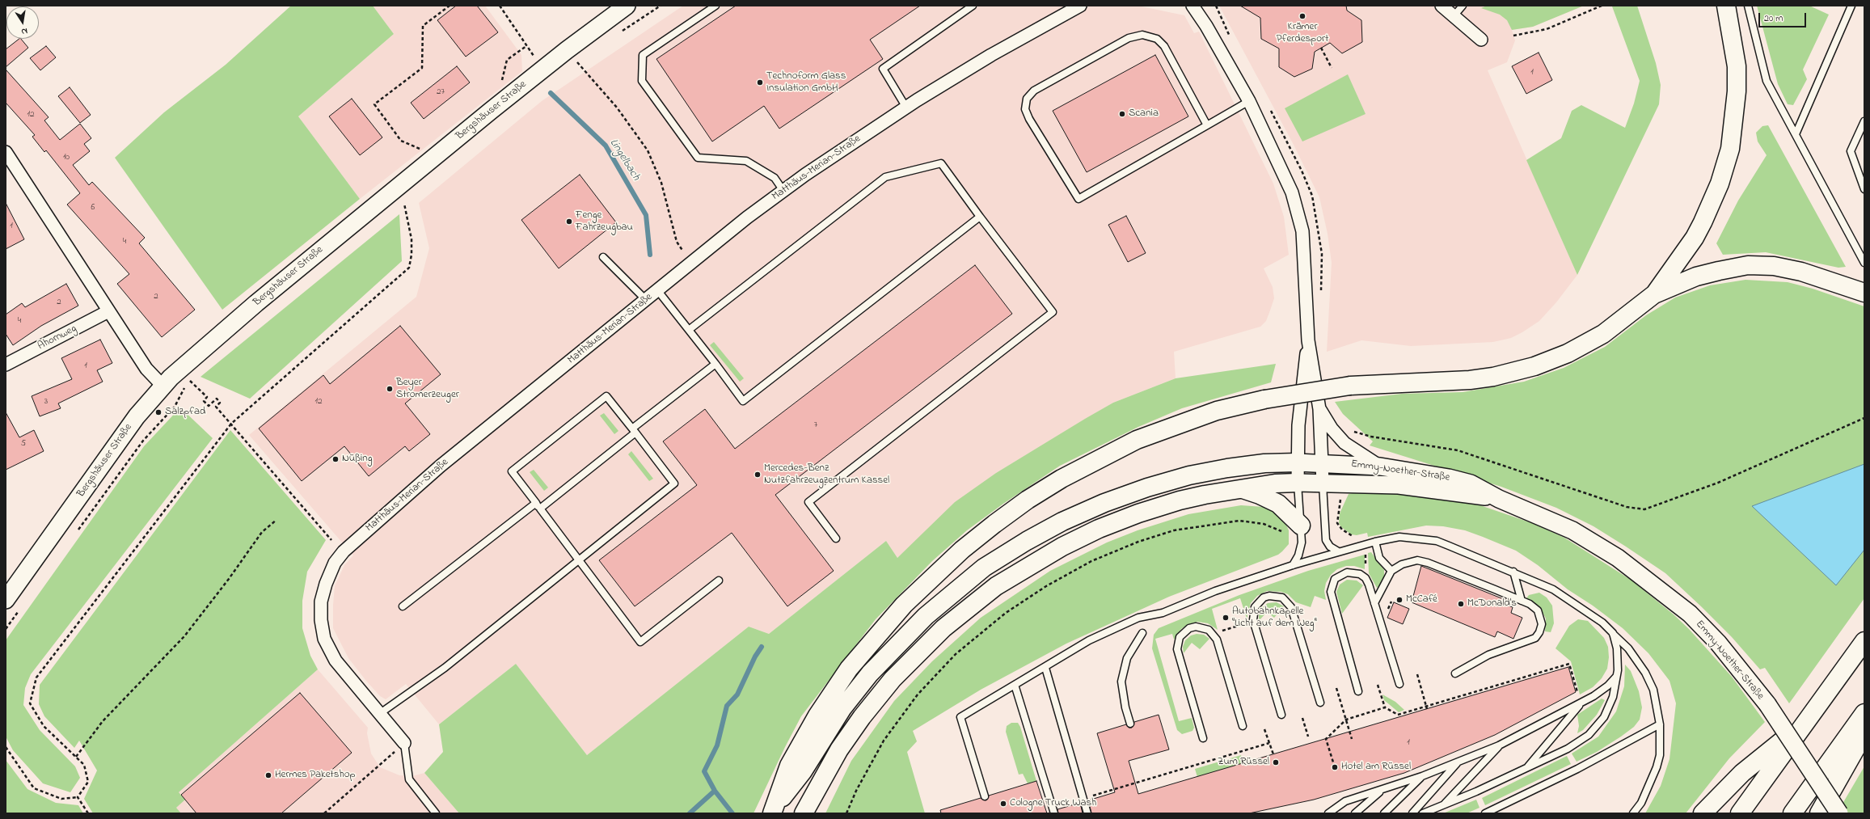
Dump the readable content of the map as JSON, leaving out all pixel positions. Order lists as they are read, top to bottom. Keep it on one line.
{"streets":{"street":["Bergshäuser Straße","Matthäus-Merian-Straße","Ahornweg","Emmy-Noether-Straße"]},"water":["Lingelbach"],"places":["Krämer Pferdesport","Technoform Glass Insulation GmbH","Scania","Fenge Fahrzeugbau","Beyer Stromerzeuger","Salzpfad","Nüßing","Mercedes-Benz Nutzfahrzeugzentrum Kassel","McCafé","McDonald's","Autobahnkapelle \"Licht auf dem Weg\"","Zum Rüssel","Hotel am Rüssel","Hermes Paketshop","Cologne Truck Wash"],"house_numbers":["1","27","12","10","6","1","4","2","2","4","1","3","12","7","5","1"],"scale_bar":"20 m","north":"bottom"}
